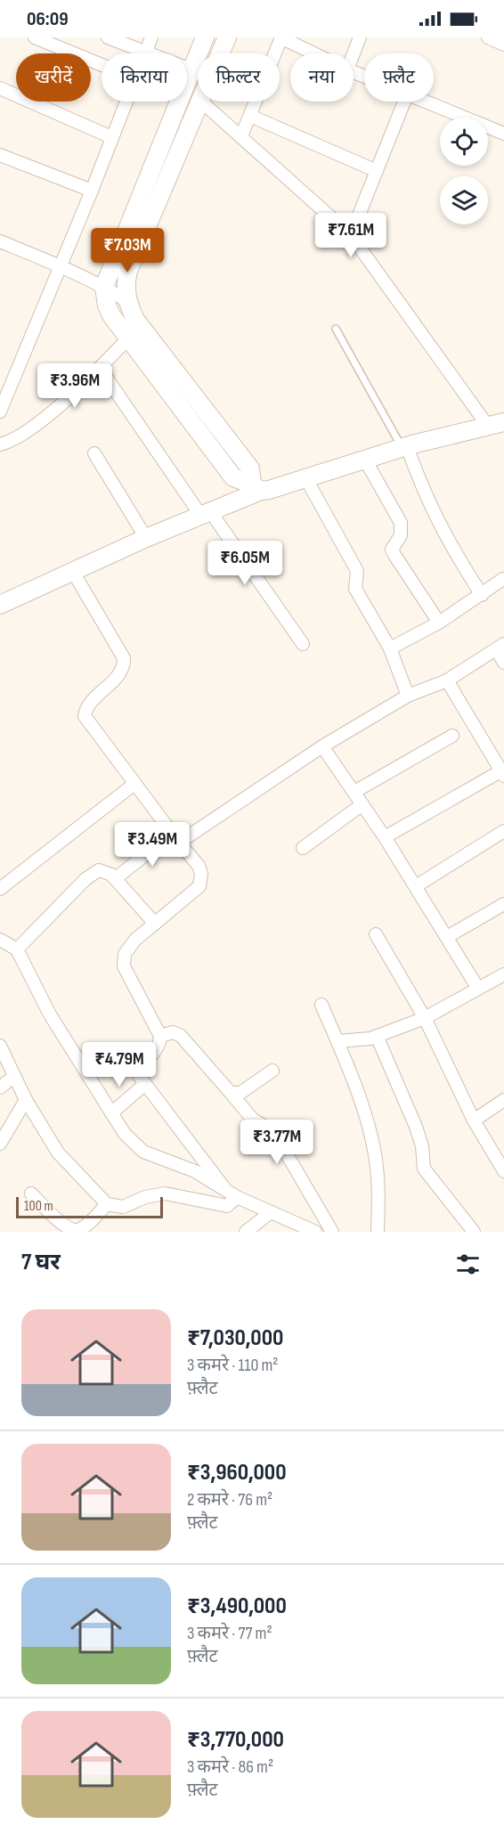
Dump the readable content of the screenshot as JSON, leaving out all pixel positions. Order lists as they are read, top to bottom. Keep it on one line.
{"scale_bar":"100 m","page":{"status":"06:09","chip":["खरीदें","किराया","फ़िल्टर","नया","फ़्लैट"],"price":["₹7.61M","₹7.03M","₹3.96M","₹6.05M","₹3.49M","₹4.79M","₹3.77M"],"scale":"100 m","heading":"7 घर","list":[{"name":"₹7,030,000","note":"3 कमरे · 110 m² · फ़्लैट"},{"name":"₹3,960,000","note":"2 कमरे · 76 m² · फ़्लैट"},{"name":"₹3,490,000","note":"3 कमरे · 77 m² · फ़्लैट"},{"name":"₹3,770,000","note":"3 कमरे · 86 m² · फ़्लैट"}]}}
